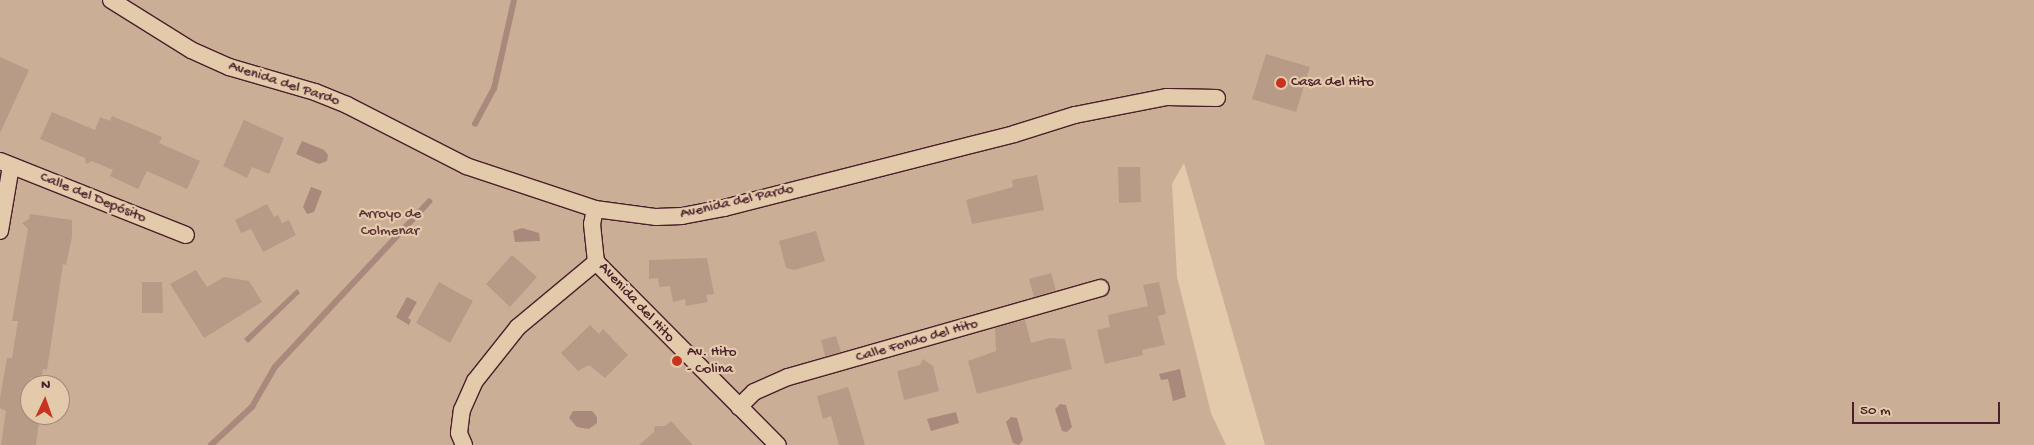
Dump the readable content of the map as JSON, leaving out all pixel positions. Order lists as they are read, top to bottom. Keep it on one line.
{"streets":{"street":["Avenida del Pardo","Calle del Depósito","Avenida del Hito","Calle Fondo del Hito"]},"crossings":[["Avenida del Pardo","Avenida del Hito"],["Avenida del Hito","Calle Fondo del Hito"]],"parks":["Arroyo de Colmenar"],"places":["Casa del Hito","Av. Hito - Colina"],"scale_bar":"50 m","north":"top"}
